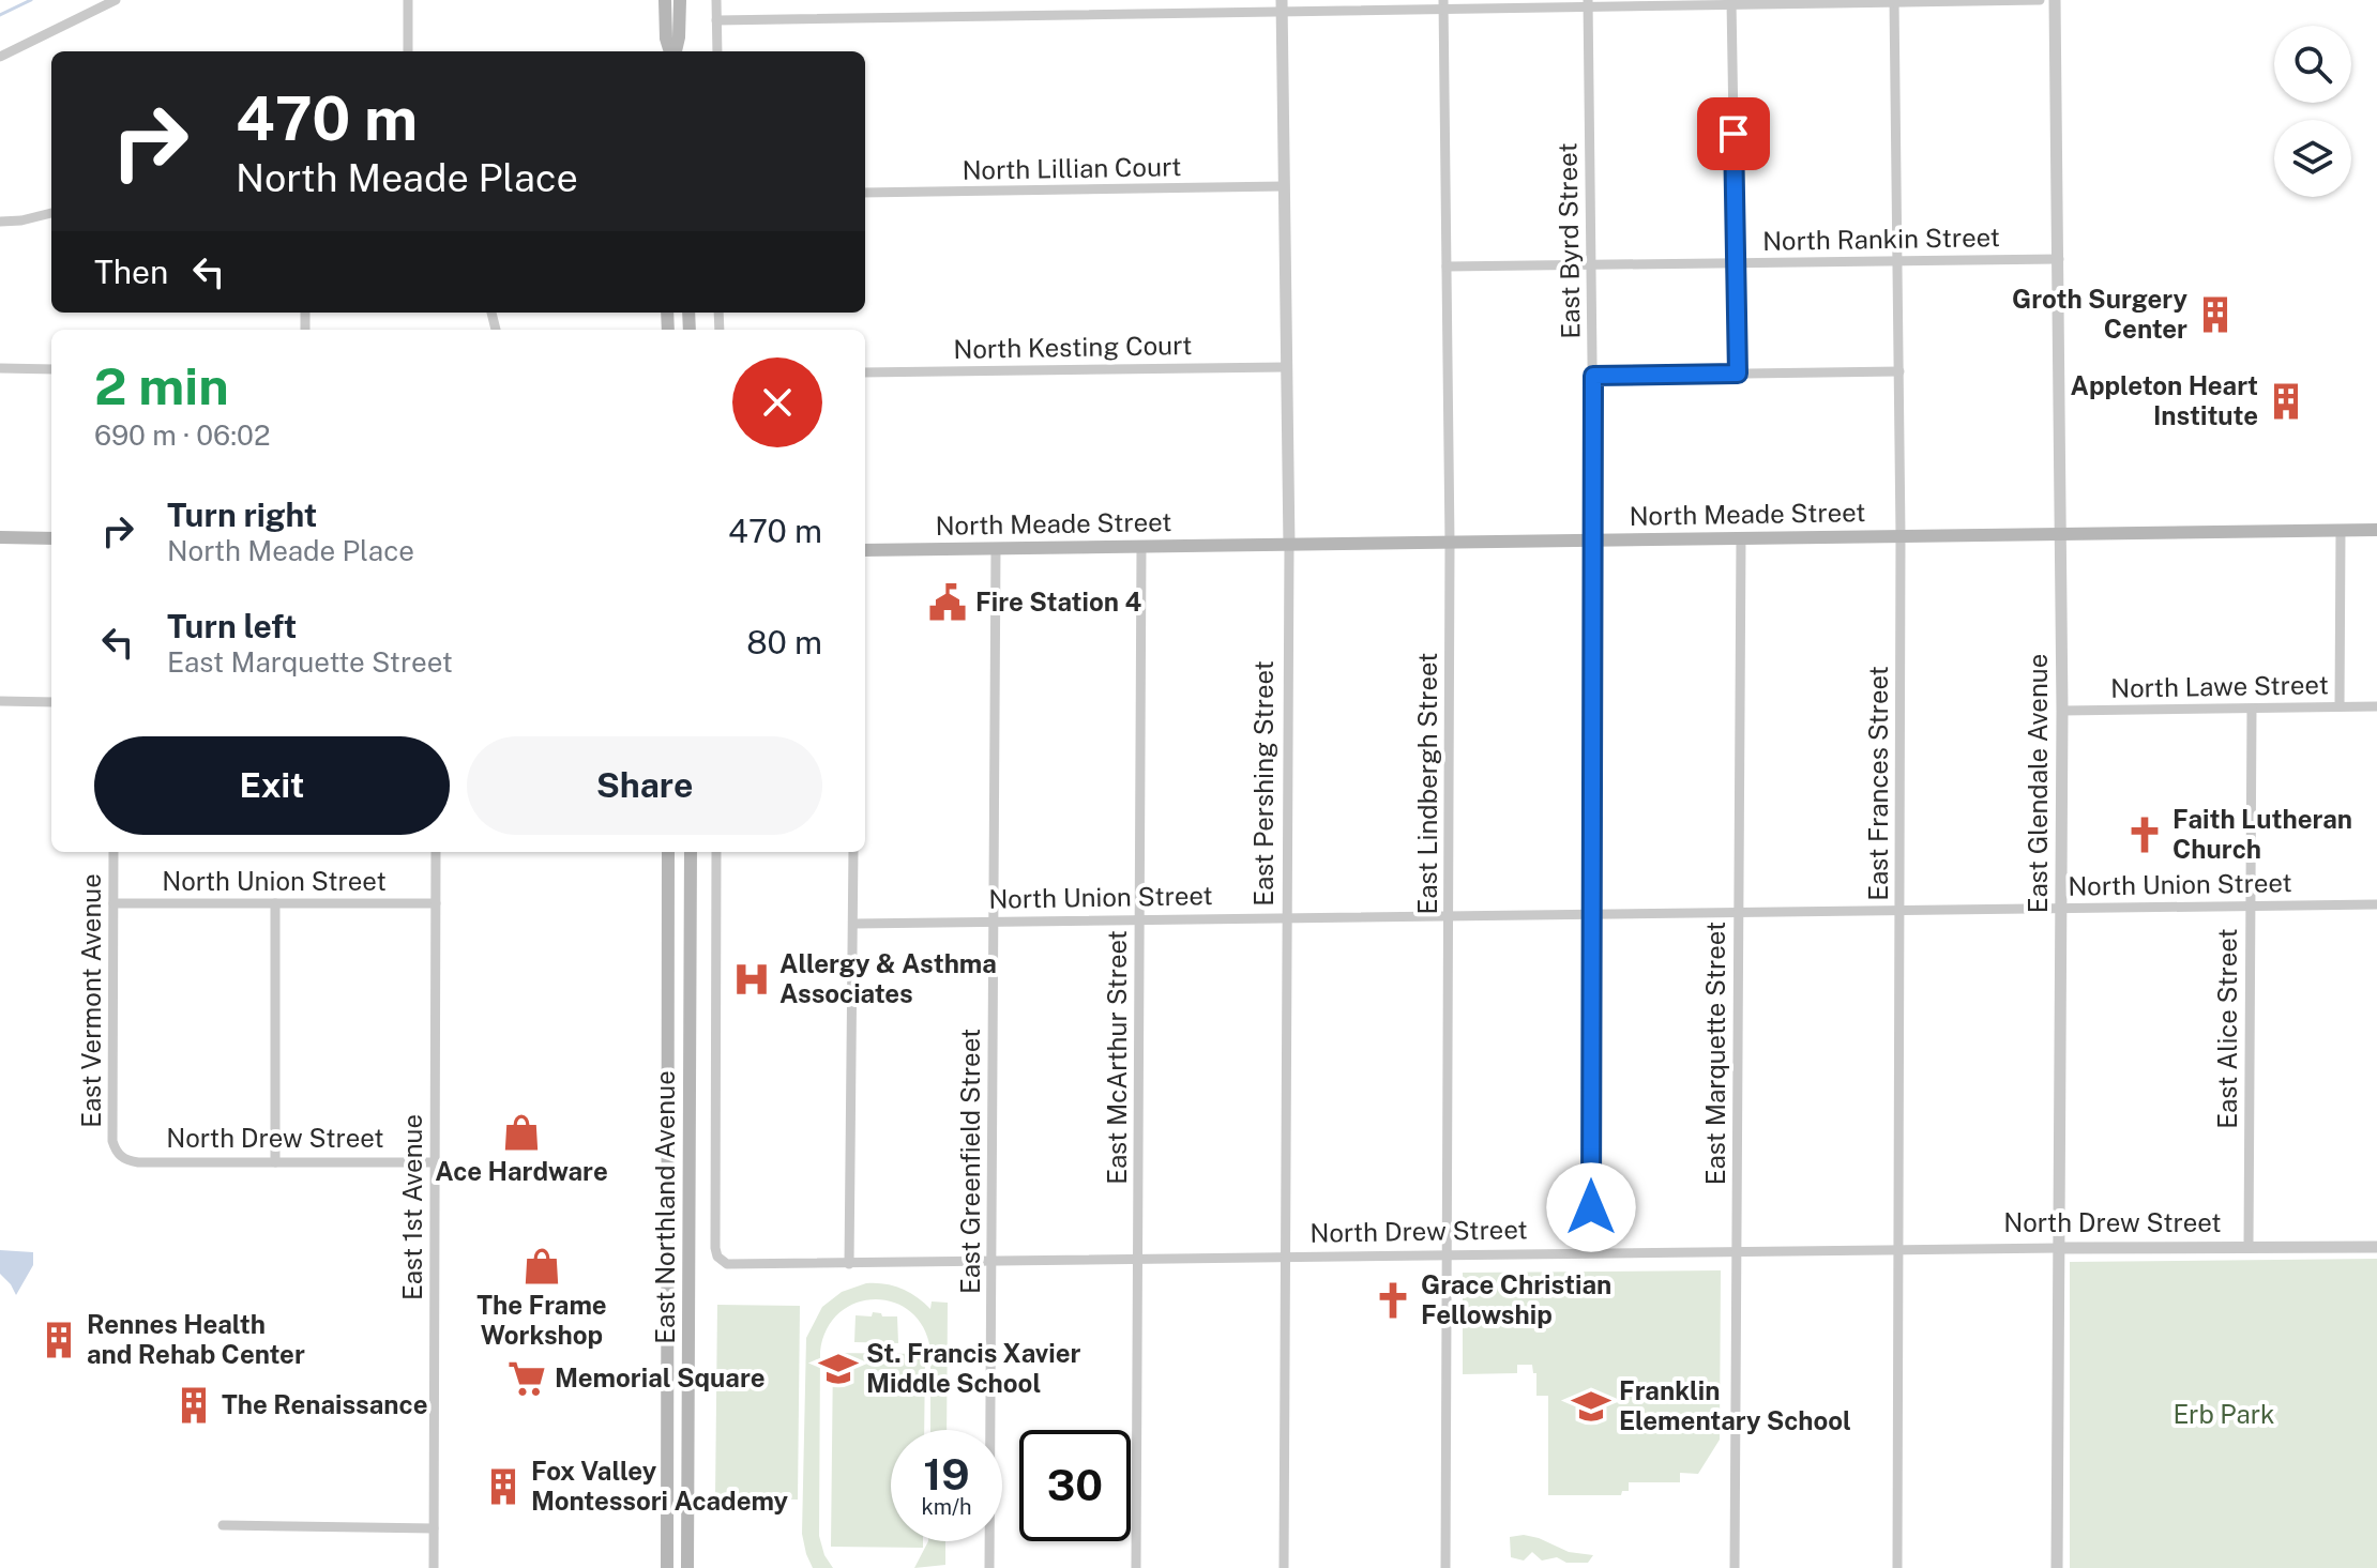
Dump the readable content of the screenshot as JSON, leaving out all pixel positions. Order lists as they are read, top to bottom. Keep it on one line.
{"streets":{"main road":["North Meade Street","East Northland Avenue"],"street":["North Lillian Court","North Rankin Street","East Byrd Street","North Kesting Court","North Lawe Street","East Pershing Street","East Lindbergh Street","East Frances Street","East Glendale Avenue","North Union Street","East Vermont Avenue","East Alice Street","East Marquette Street","East McArthur Street","North Drew Street","East Greenfield Street","East 1st Avenue"]},"crossings":[["North Lillian Court","East Pershing Street"],["North Rankin Street","East Byrd Street"],["North Rankin Street","East Lindbergh Street"],["North Rankin Street","East Frances Street"],["North Rankin Street","East Glendale Avenue"],["East Byrd Street","North Meade Street"],["East Byrd Street","North Union Street"],["East Byrd Street","North Drew Street"],["North Kesting Court","East Pershing Street"],["North Meade Street","East Pershing Street"],["North Meade Street","East Lindbergh Street"],["North Meade Street","East Frances Street"],["North Meade Street","East Glendale Avenue"],["North Meade Street","East Marquette Street"],["North Meade Street","East McArthur Street"],["North Meade Street","East Greenfield Street"],["North Lawe Street","East Glendale Avenue"],["North Lawe Street","East Alice Street"],["East Pershing Street","North Union Street"],["East Pershing Street","North Drew Street"],["East Lindbergh Street","North Union Street"],["East Lindbergh Street","North Drew Street"],["East Frances Street","North Union Street"],["East Frances Street","North Drew Street"],["East Glendale Avenue","North Union Street"],["East Glendale Avenue","North Drew Street"],["North Union Street","East Vermont Avenue"],["North Union Street","East Alice Street"],["North Union Street","East Marquette Street"],["North Union Street","East McArthur Street"],["North Union Street","East Greenfield Street"],["North Union Street","East 1st Avenue"],["East Vermont Avenue","North Drew Street"],["East Alice Street","North Drew Street"],["East Marquette Street","North Drew Street"],["East McArthur Street","North Drew Street"],["North Drew Street","East Greenfield Street"],["North Drew Street","East 1st Avenue"]],"parks":["Erb Park"],"places":{"building":["Groth Surgery Center","Appleton Heart Institute","Rennes Health and Rehab Center","The Renaissance","Fox Valley Montessori Academy"],"public building":["Fire Station 4"],"church":["Faith Lutheran Church","Grace Christian Fellowship"],"hospital":["Allergy & Asthma Associates"],"shop":["Ace Hardware","The Frame Workshop"],"school or university":["St. Francis Xavier Middle School","Franklin Elementary School"],"supermarket":["Memorial Square"]},"page":{"turn":["470 m","North Meade Place"],"then":"Then","heading":["2 min","690 m · 06:02"],"list":[{"name":"Turn right","note":"North Meade Place","value":"470 m"},{"name":"Turn left","note":"East Marquette Street","value":"80 m"}],"buttons":["Exit","Share"],"speed":"19 km/h","limit":"30"}}
